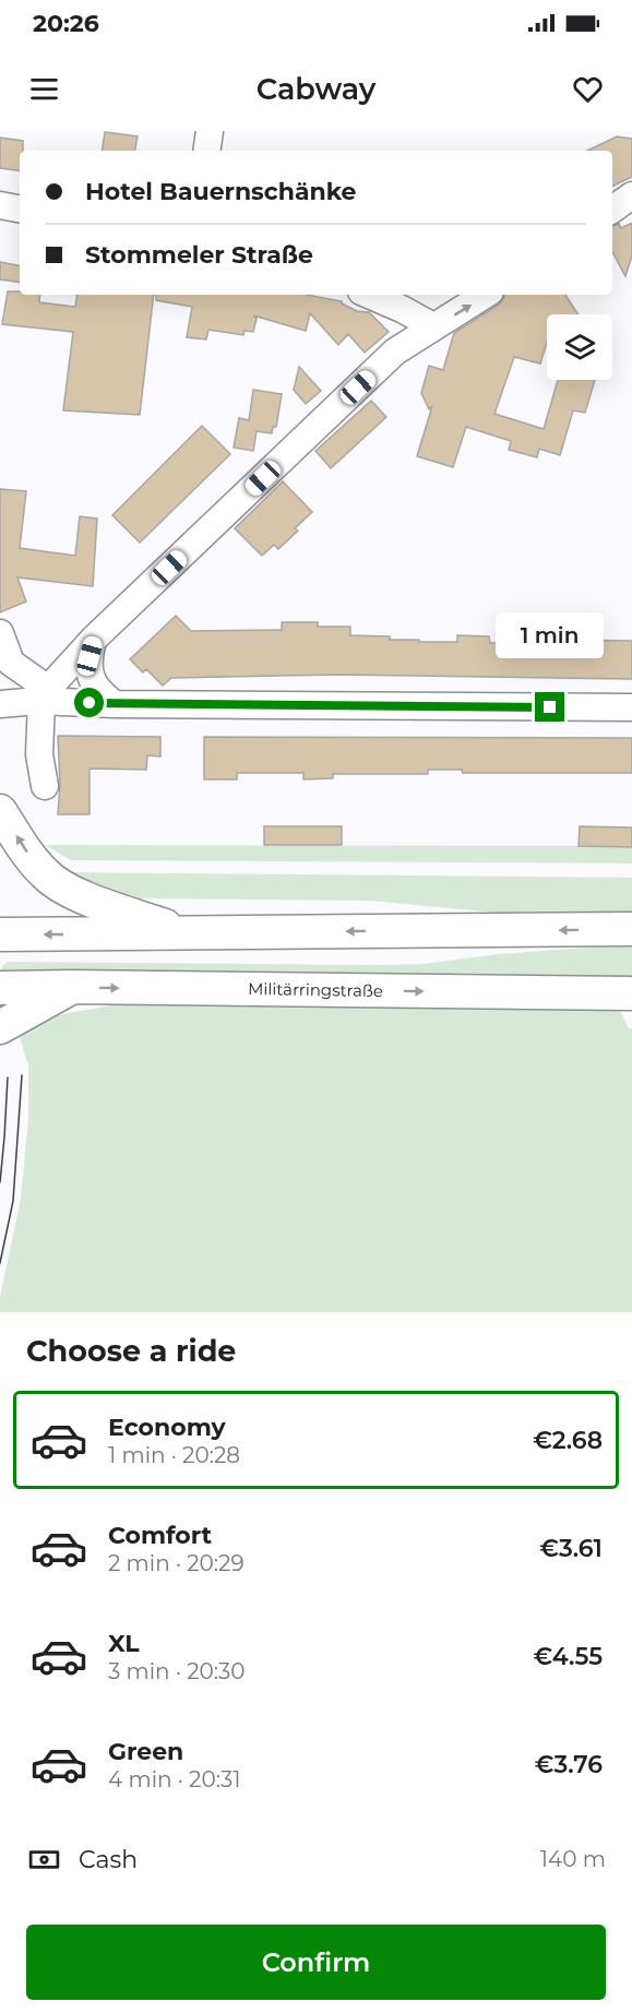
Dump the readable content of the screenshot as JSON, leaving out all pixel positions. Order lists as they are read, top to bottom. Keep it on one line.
{"streets":{"main road":["Militärringstraße"]},"page":{"status":"20:26","header":"Cabway","banner":["Hotel Bauernschänke","Stommeler Straße"],"bubble":"1 min","heading":"Choose a ride","list":[{"name":"Economy","note":"1 min · 20:28","value":"€2.68"},{"name":"Comfort","note":"2 min · 20:29","value":"€3.61"},{"name":"XL","note":"3 min · 20:30","value":"€4.55"},{"name":"Green","note":"4 min · 20:31","value":"€3.76"}],"pay":["Cash","140 m"],"buttons":"Confirm"}}
